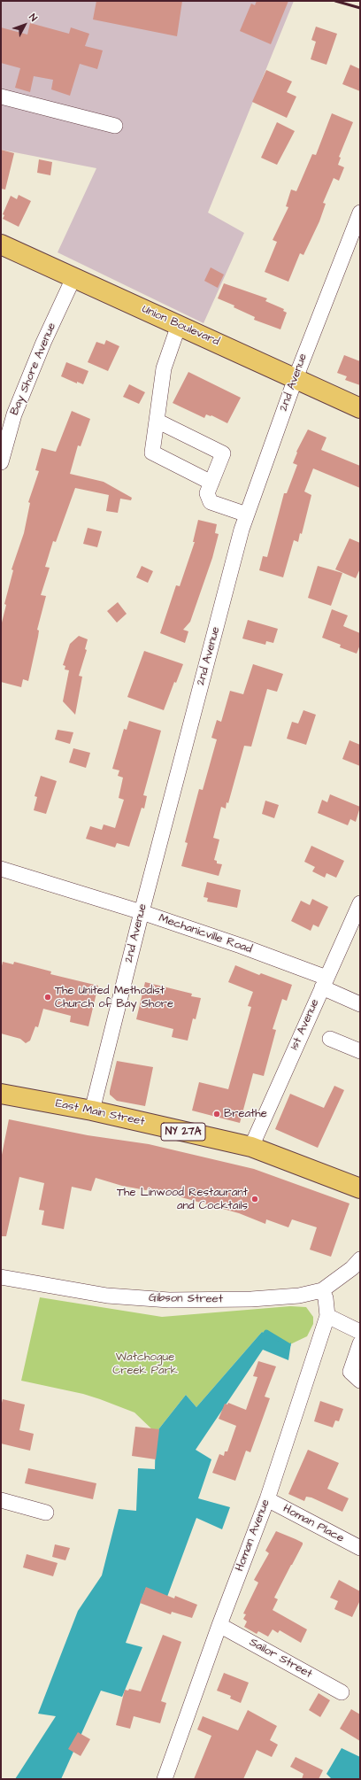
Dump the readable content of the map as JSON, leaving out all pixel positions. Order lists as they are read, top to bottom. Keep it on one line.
{"streets":{"main road":["Union Boulevard","East Main Street","NY 27A"],"street":["Bay Shore Avenue","2nd Avenue","Mechanicville Road","1st Avenue","Gibson Street","Homan Place","Homan Avenue","Sailor Street"]},"crossings":[["Union Boulevard","Bay Shore Avenue"],["Union Boulevard","2nd Avenue"],["2nd Avenue","Mechanicville Road"],["2nd Avenue","East Main Street"],["Mechanicville Road","1st Avenue"],["1st Avenue","East Main Street"],["Gibson Street","Homan Avenue"],["Homan Place","Homan Avenue"],["Homan Avenue","Sailor Street"]],"parks":["Watchogue Creek Park"],"places":["The United Methodist Church of Bay Shore","Breathe","The Linwood Restaurant and Cocktails"],"north":"top right"}
